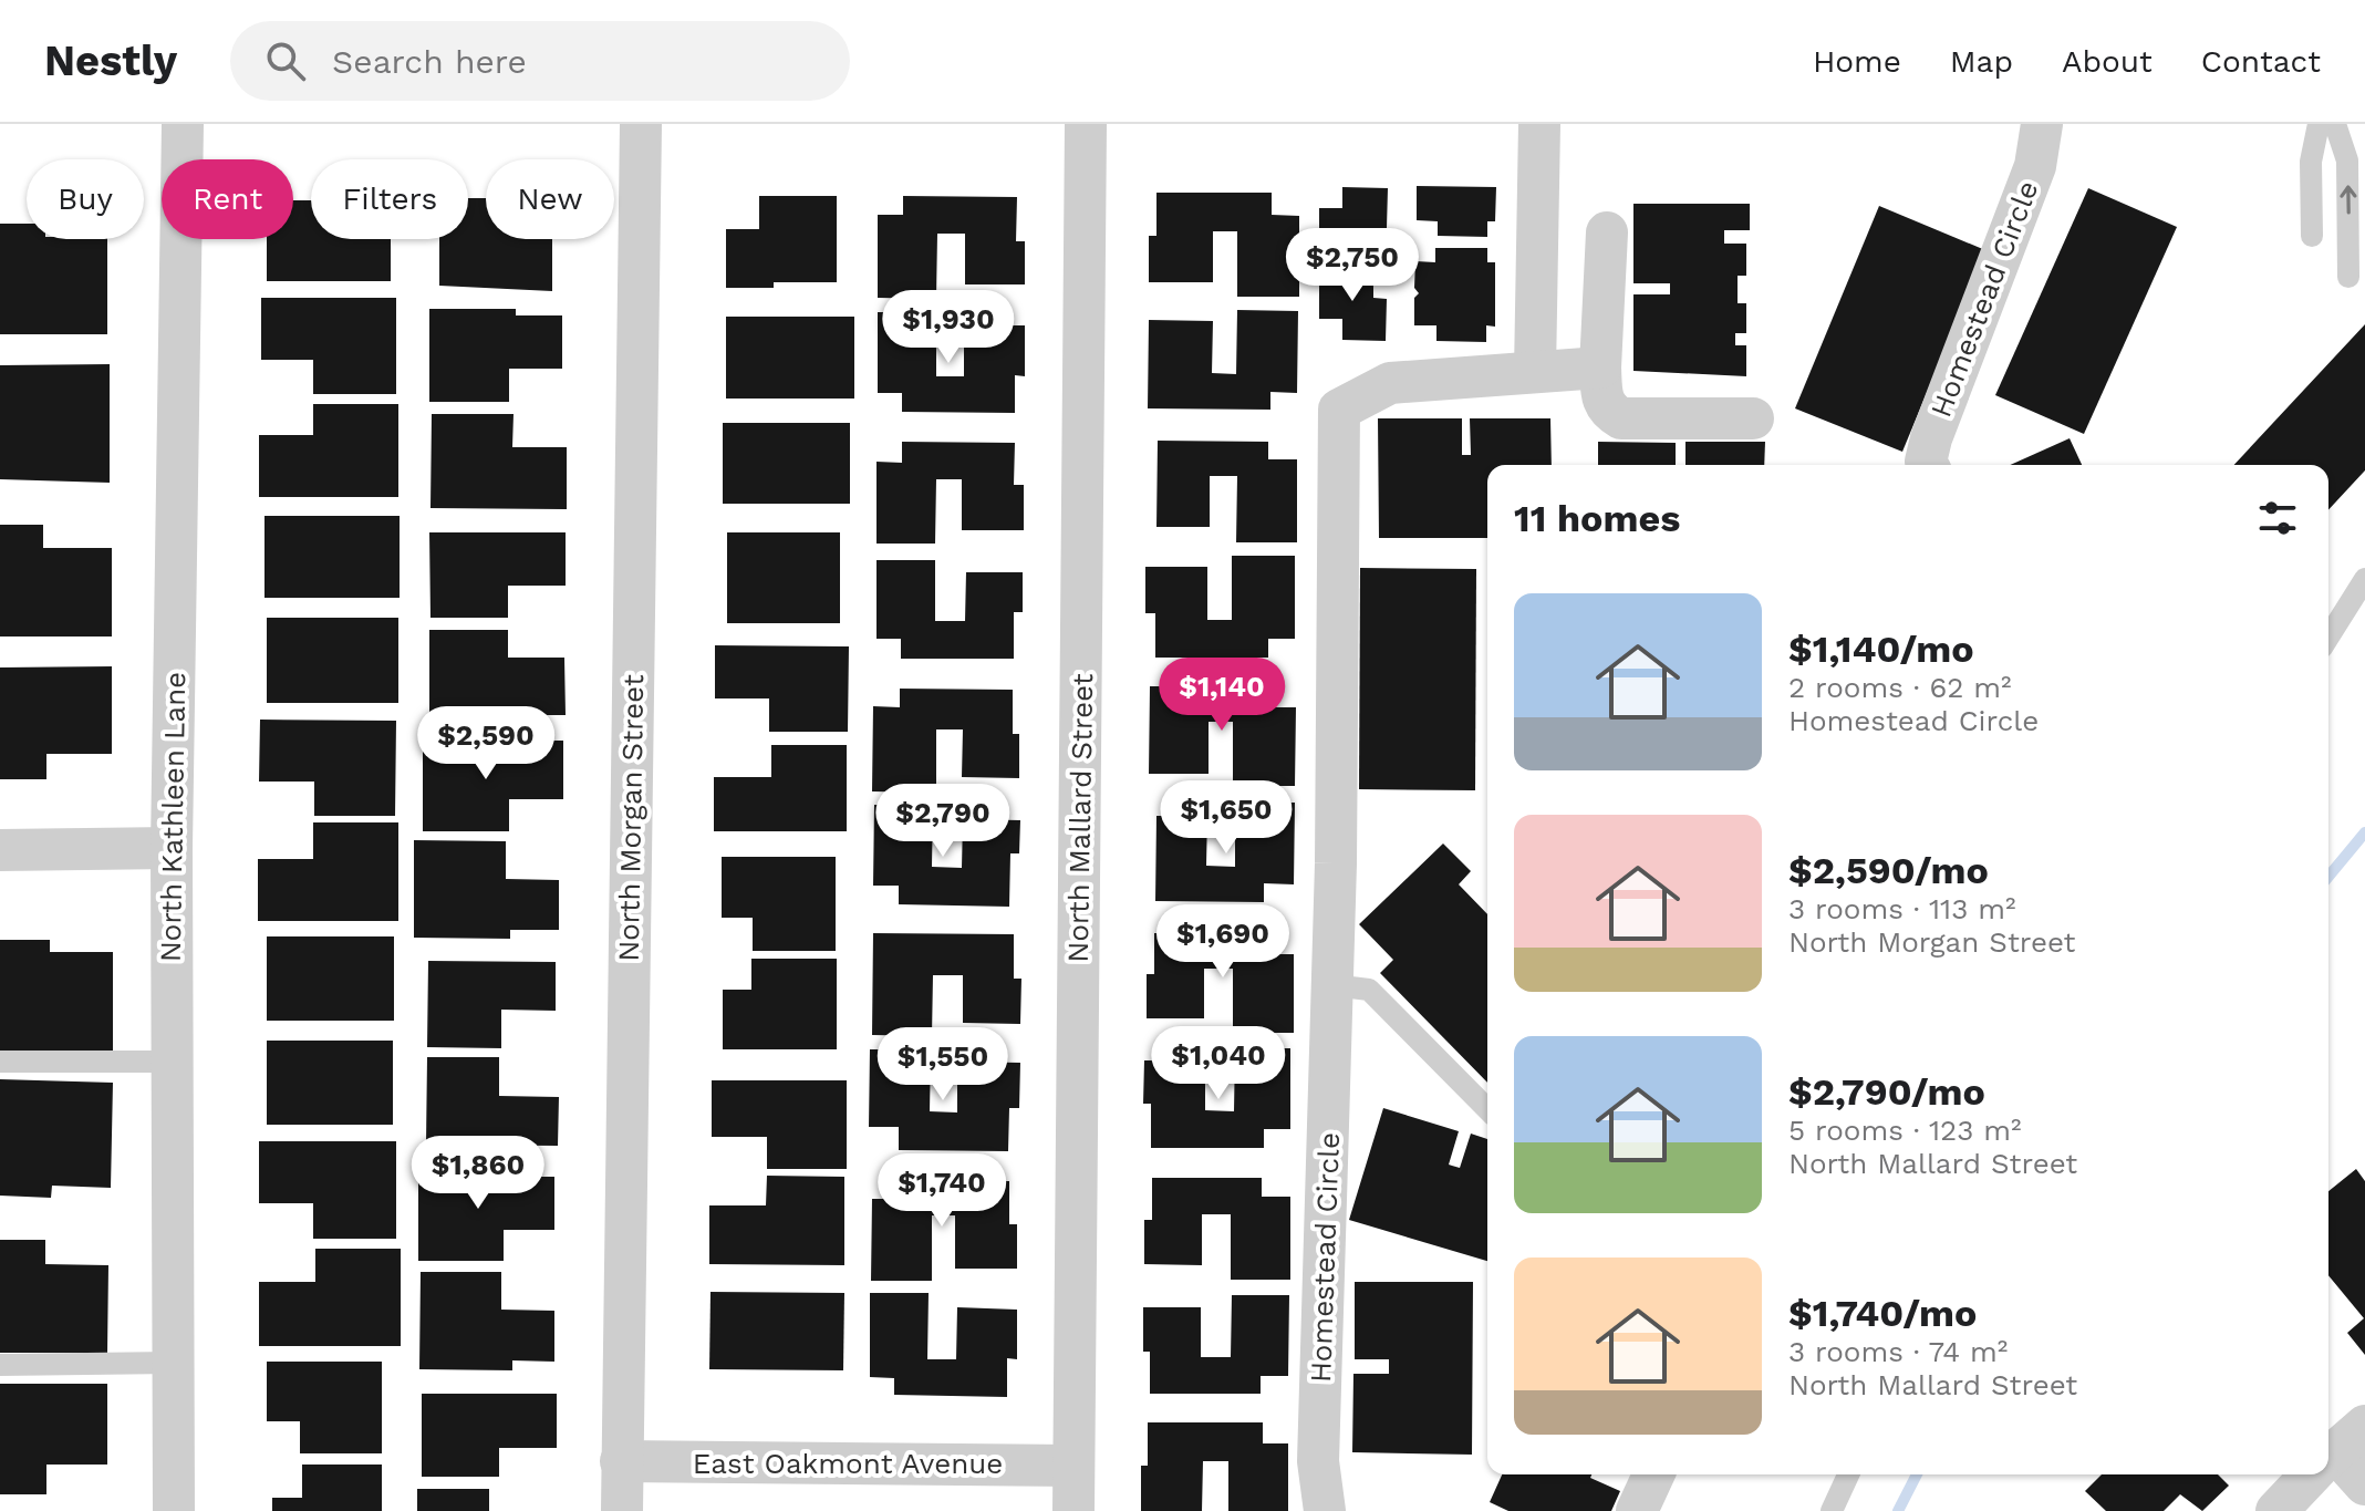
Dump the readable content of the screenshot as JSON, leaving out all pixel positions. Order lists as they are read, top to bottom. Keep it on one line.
{"streets":{"street":["Homestead Circle","North Kathleen Lane","North Morgan Street","North Mallard Street","East Oakmont Avenue"]},"crossings":[["North Morgan Street","East Oakmont Avenue"],["North Mallard Street","East Oakmont Avenue"]],"page":{"header":"Nestly","search":"Search here","nav":["Home","Map","About","Contact"],"chip":["Buy","Rent","Filters","New"],"price":["$2,750","$1,930","$1,140","$2,590","$1,650","$2,790","$1,690","$1,040","$1,550","$1,860","$1,740"],"heading":"11 homes","list":[{"name":"$1,140/mo","note":"2 rooms · 62 m² · Homestead Circle"},{"name":"$2,590/mo","note":"3 rooms · 113 m² · North Morgan Street"},{"name":"$2,790/mo","note":"5 rooms · 123 m² · North Mallard Street"},{"name":"$1,740/mo","note":"3 rooms · 74 m² · North Mallard Street"}]}}
